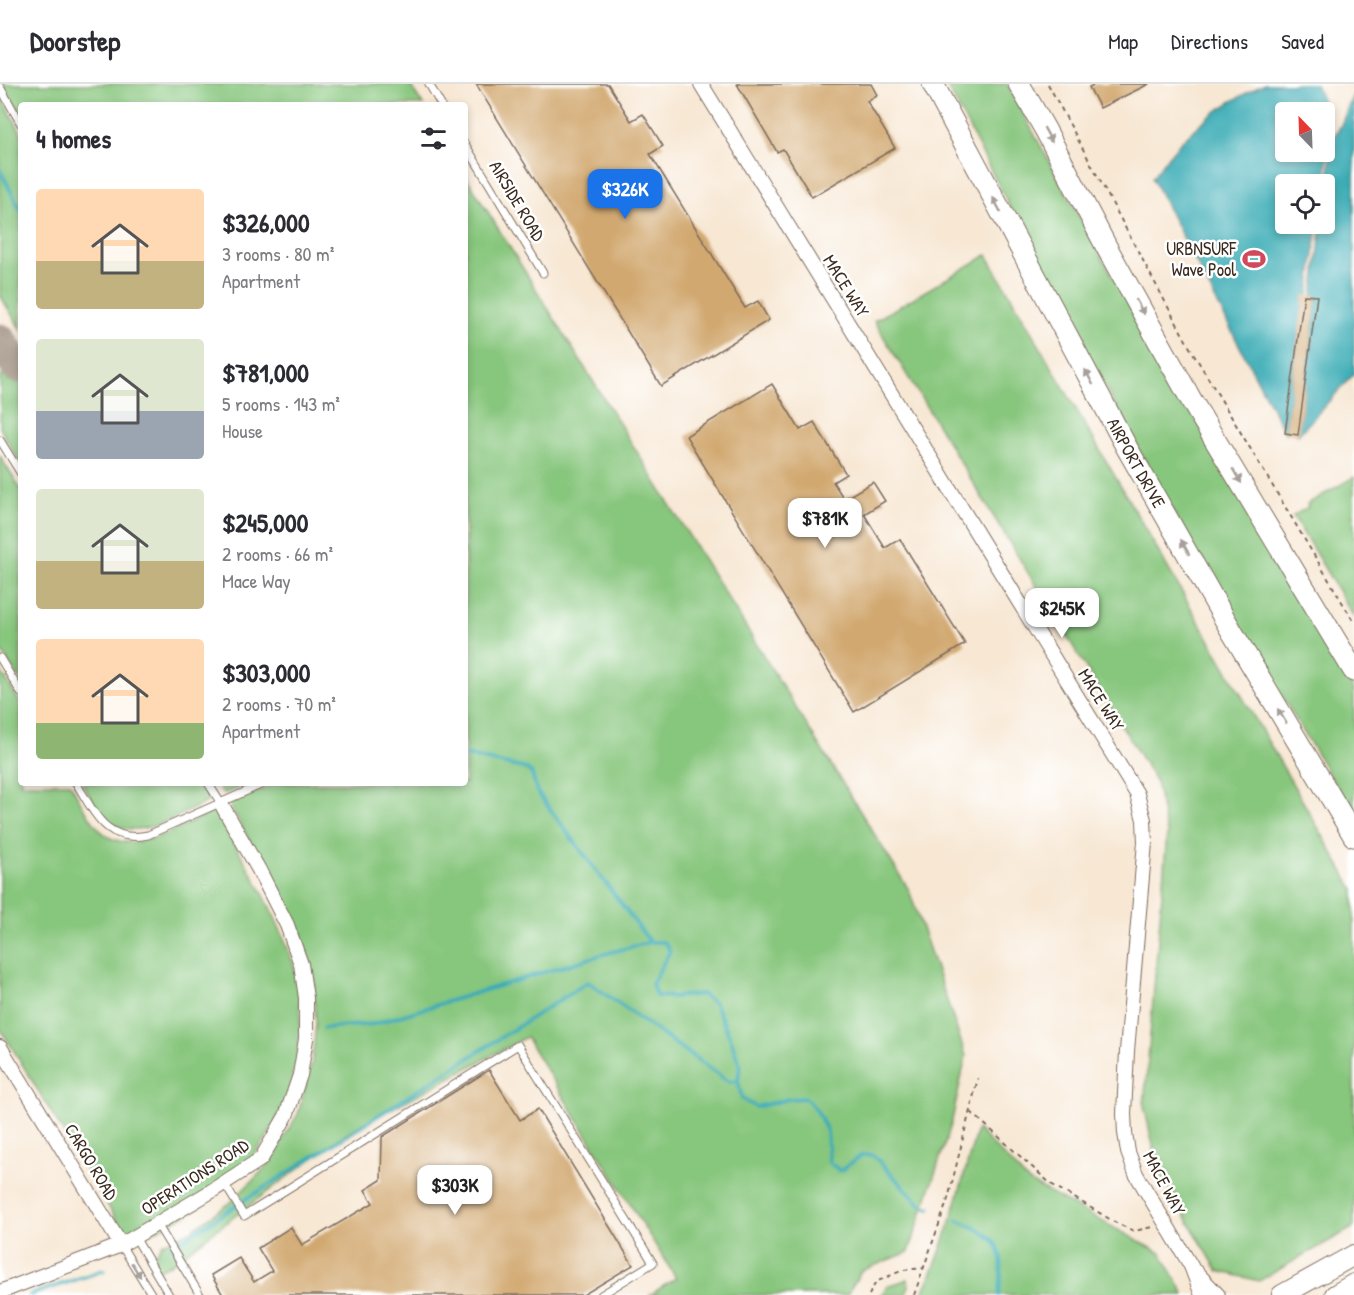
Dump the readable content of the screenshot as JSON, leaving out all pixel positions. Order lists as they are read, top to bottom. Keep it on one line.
{"streets":{"main road":["AIRPORT DRIVE"],"street":["MACE WAY","CARGO ROAD","OPERATIONS ROAD"],"lane":["AIRSIDE ROAD"]},"crossings":[["CARGO ROAD","OPERATIONS ROAD"]],"places":{"sports":["URBNSURF Wave Pool"]},"north":"top left","page":{"header":"Doorstep","nav":["Map","Directions","Saved"],"heading":"4 homes","price":["$326K","$781K","$245K","$303K"],"list":[{"name":"$326,000","note":"3 rooms · 80 m² · Apartment"},{"name":"$781,000","note":"5 rooms · 143 m² · House"},{"name":"$245,000","note":"2 rooms · 66 m² · Mace Way"},{"name":"$303,000","note":"2 rooms · 70 m² · Apartment"}]}}
